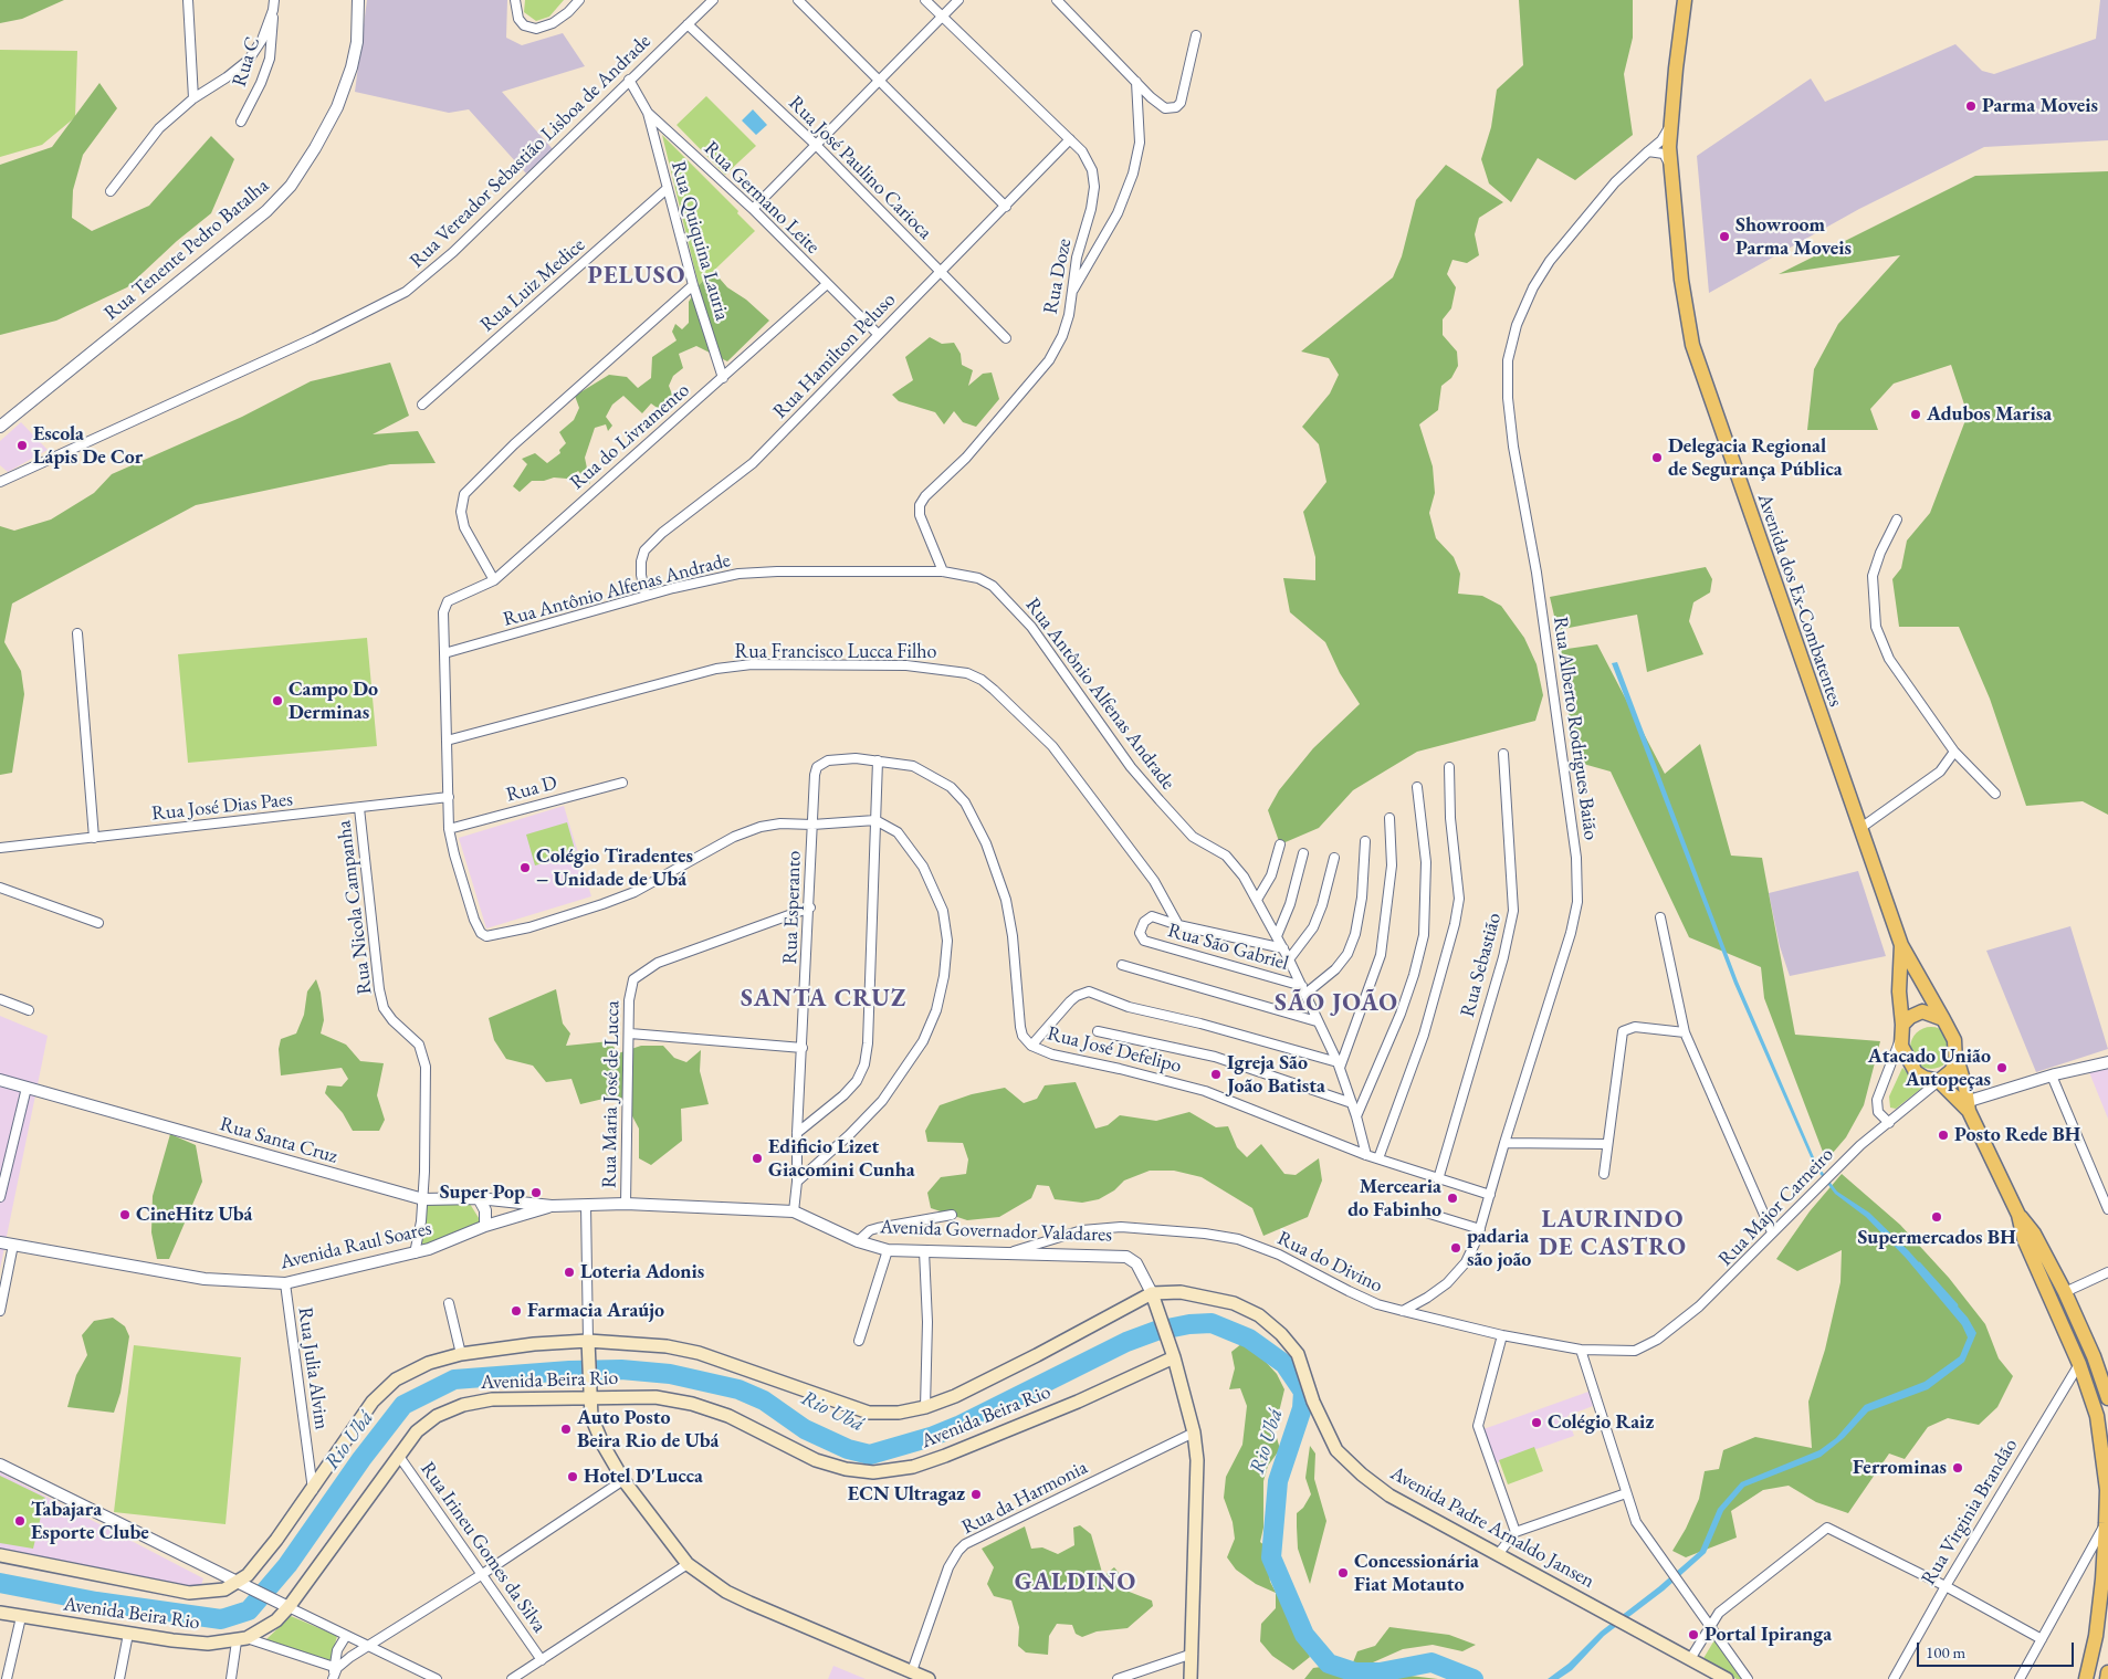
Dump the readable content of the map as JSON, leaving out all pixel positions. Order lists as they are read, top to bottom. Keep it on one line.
{"streets":{"main road":["Avenida dos Ex-Combatentes","Avenida Beira Rio","Avenida Padre Arnaldo Jansen"],"street":["Rua C","Rua Vereador Sebastião Lisboa de Andrade","Rua José Paulino Carioca","Rua Germano Leite","Rua Quiquina Lauria","Rua Tenente Pedro Batalha","Rua Doze","Rua Luiz Medice","Rua Hamilton Peluso","Rua do Livramento","Rua Antônio Alfenas Andrade","Rua Francisco Lucca Filho","Rua Alberto Rodrigues Baião","Rua D","Rua José Dias Paes","Rua Nicola Campanha","Rua Esperanto","Rua São Gabriel","Rua Sebastião","Rua José Defelipo","Rua Maria José de Lucca","Rua Santa Cruz","Rua Major Carneiro","Avenida Governador Valadares","Avenida Raul Soares","Rua do Divino","Rua Julia Alvim","Rua da Harmonia","Rua Virginia Brandão","Rua Irineu Gomes da Silva"]},"crossings":[["Rua Vereador Sebastião Lisboa de Andrade","Rua José Paulino Carioca"],["Rua Vereador Sebastião Lisboa de Andrade","Rua Germano Leite"],["Rua José Paulino Carioca","Rua Hamilton Peluso"],["Rua Germano Leite","Rua Quiquina Lauria"],["Rua Germano Leite","Rua Hamilton Peluso"],["Rua Germano Leite","Rua do Livramento"],["Rua Quiquina Lauria","Rua Luiz Medice"],["Rua Quiquina Lauria","Rua do Livramento"],["Rua Doze","Rua Hamilton Peluso"],["Rua Doze","Rua Antônio Alfenas Andrade"],["Rua Hamilton Peluso","Rua Antônio Alfenas Andrade"],["Rua do Livramento","Rua Antônio Alfenas Andrade"],["Rua Antônio Alfenas Andrade","Rua São Gabriel"],["Rua Antônio Alfenas Andrade","Rua José Defelipo"],["Avenida dos Ex-Combatentes","Rua Alberto Rodrigues Baião"],["Avenida dos Ex-Combatentes","Rua Major Carneiro"],["Rua Francisco Lucca Filho","Rua São Gabriel"],["Rua Alberto Rodrigues Baião","Rua José Defelipo"],["Rua Alberto Rodrigues Baião","Rua do Divino"],["Rua José Dias Paes","Rua Nicola Campanha"],["Rua Nicola Campanha","Rua Santa Cruz"],["Rua Nicola Campanha","Avenida Raul Soares"],["Rua Esperanto","Rua José Defelipo"],["Rua Esperanto","Rua Maria José de Lucca"],["Rua Esperanto","Avenida Governador Valadares"],["Rua Sebastião","Rua José Defelipo"],["Rua Maria José de Lucca","Avenida Governador Valadares"],["Rua Santa Cruz","Avenida Governador Valadares"],["Rua Santa Cruz","Avenida Raul Soares"],["Rua Major Carneiro","Rua do Divino"],["Avenida Governador Valadares","Avenida Raul Soares"],["Avenida Governador Valadares","Rua do Divino"],["Avenida Governador Valadares","Avenida Beira Rio"],["Avenida Governador Valadares","Avenida Padre Arnaldo Jansen"],["Avenida Raul Soares","Rua Julia Alvim"],["Rua Julia Alvim","Avenida Beira Rio"],["Avenida Beira Rio","Avenida Padre Arnaldo Jansen"],["Avenida Beira Rio","Rua Irineu Gomes da Silva"]],"districts":["PELUSO","SANTA CRUZ","SÃO JOÃO","LAURINDO DE CASTRO","GALDINO"],"water":["Rio Ubá"],"places":["Parma Moveis","Showroom Parma Moveis","Adubos Marisa","Escola Lápis De Cor","Delegacia Regional de Segurança Pública","Campo Do Derminas","Colégio Tiradentes – Unidade de Ubá","Atacado União Autopeças","Igreja São João Batista","Posto Rede BH","Edificio Lizet Giacomini Cunha","Super Pop","Mercearia do Fabinho","CineHitz Ubá","Supermercados BH","padaria são joão","Loteria Adonis","Farmacia Araújo","Colégio Raiz","Auto Posto Beira Rio de Ubá","Ferrominas","Hotel D'Lucca","ECN Ultragaz","Tabajara Esporte Clube","Concessionária Fiat Motauto","Portal Ipiranga"],"scale_bar":"100 m"}
